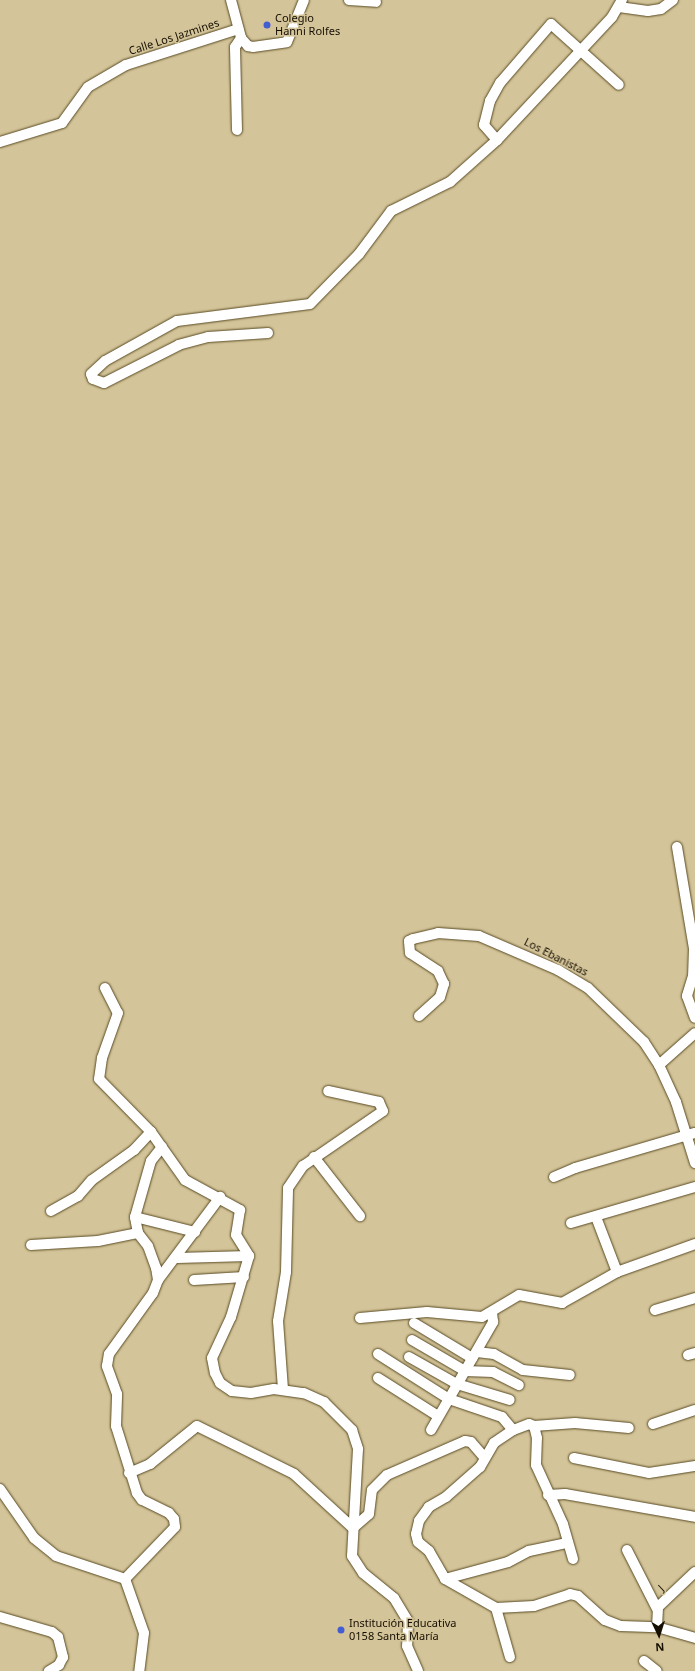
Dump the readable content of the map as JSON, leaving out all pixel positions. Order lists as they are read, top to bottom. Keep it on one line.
{"streets":{"street":["Calle Los Jazmines","Los Ebanistas","J"]},"places":["Colegio Hanni Rolfes","Institución Educativa 0158 Santa María"],"north":"bottom"}
